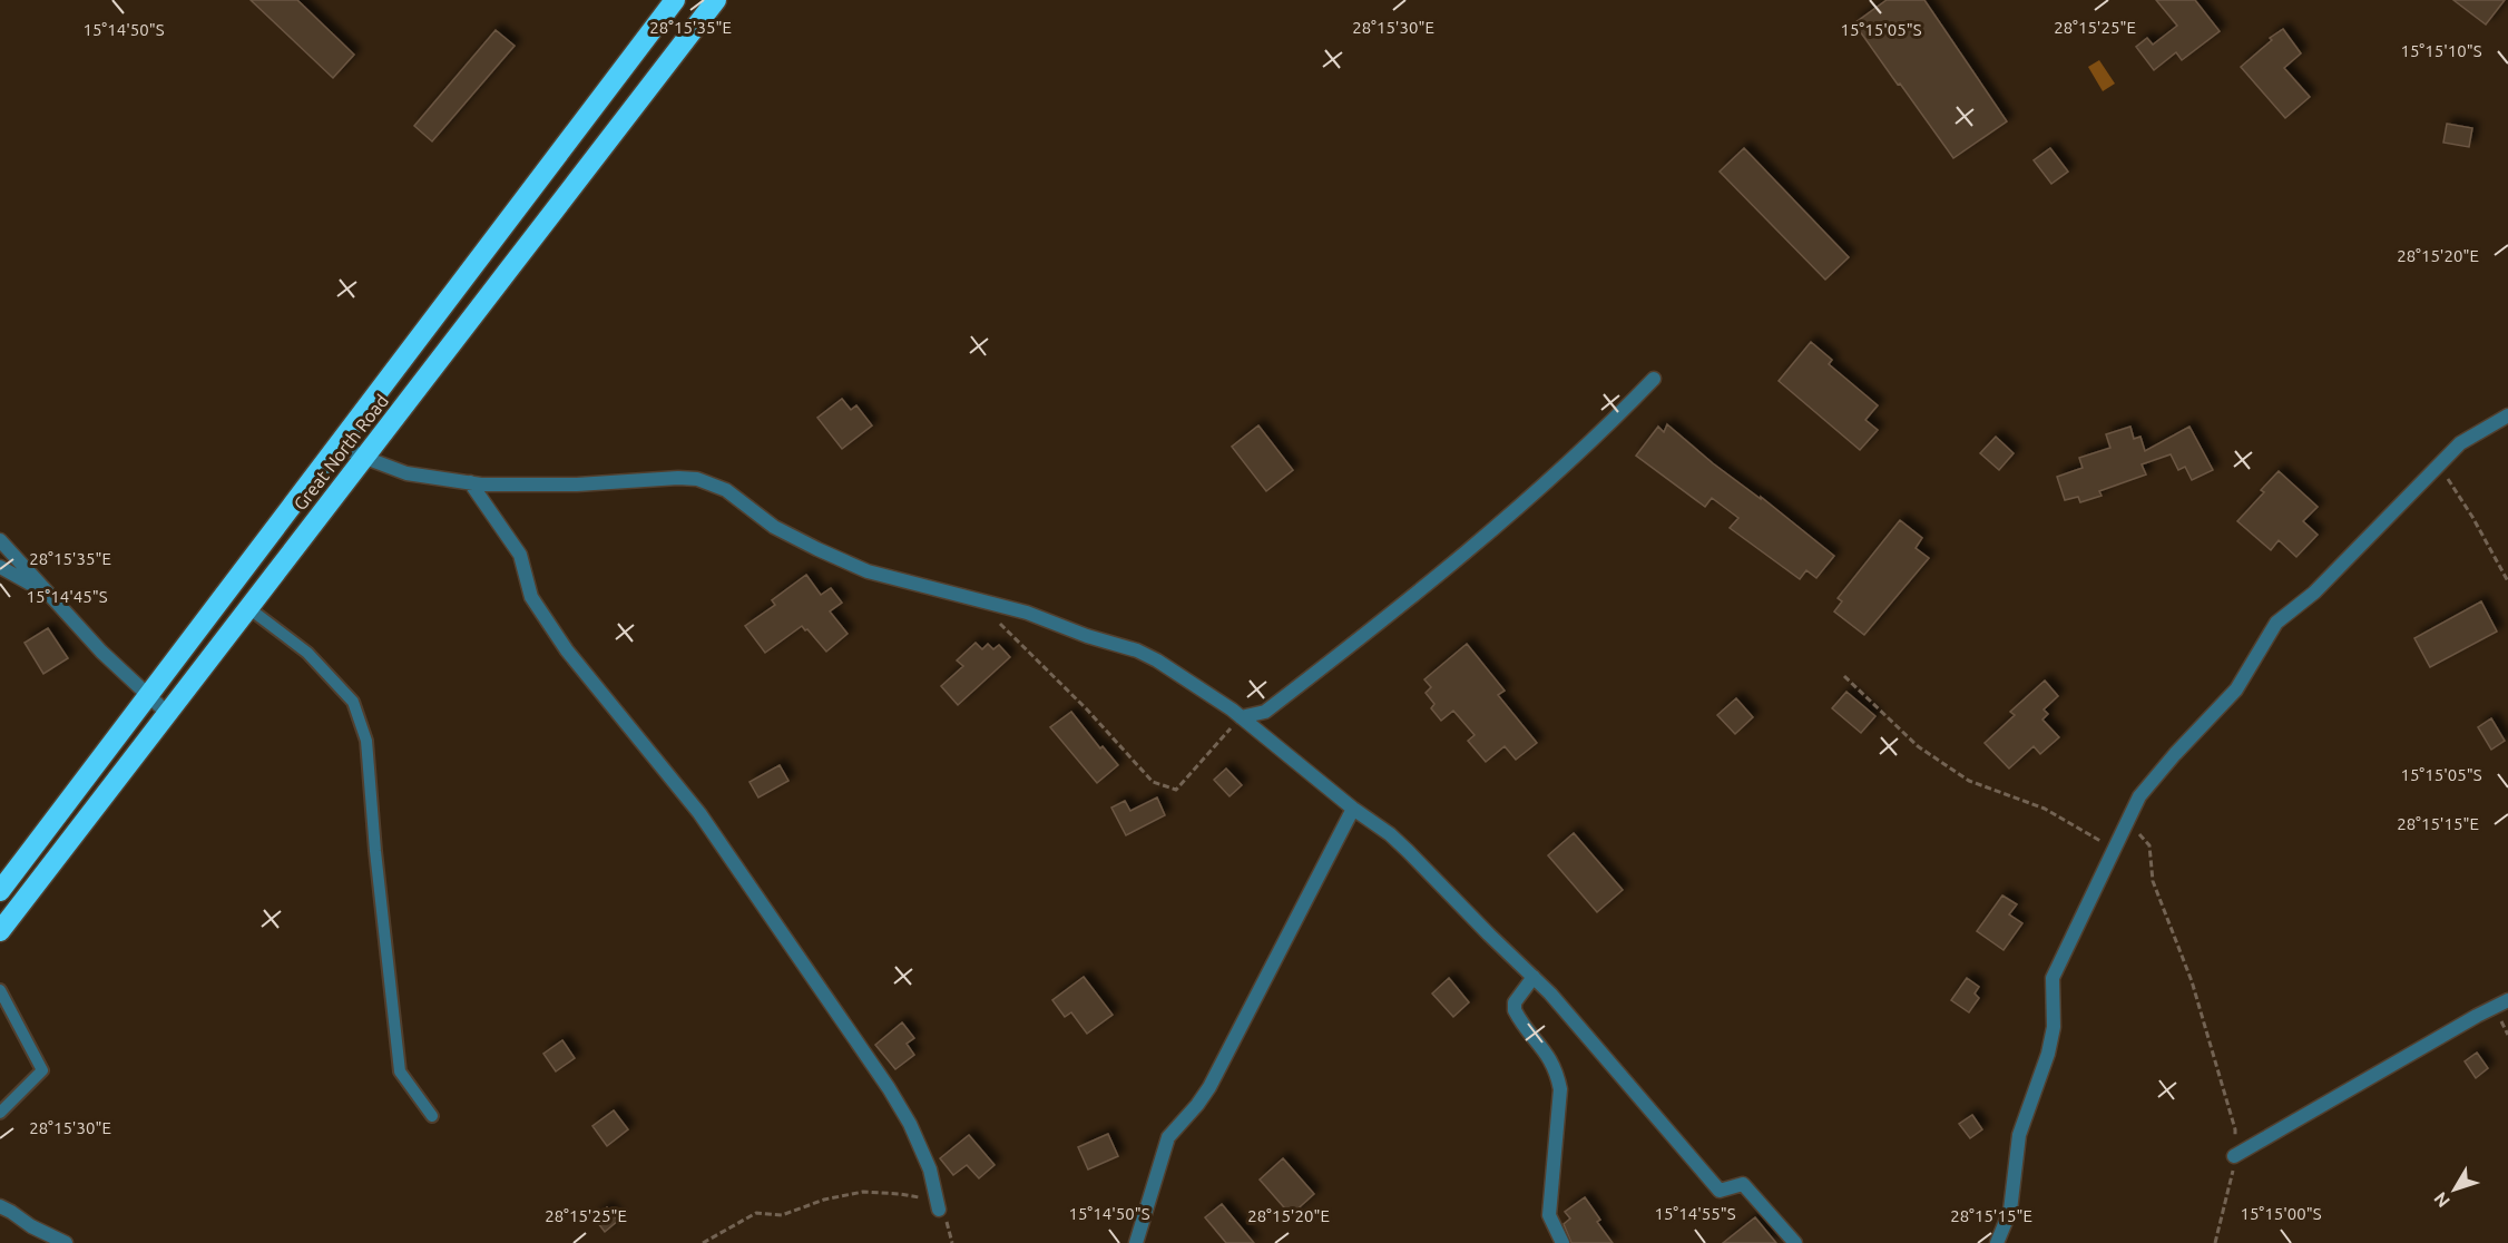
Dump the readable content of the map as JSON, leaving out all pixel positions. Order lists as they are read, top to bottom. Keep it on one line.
{"streets":{"highway":["Great North Road"]},"north":"bottom left","coordinates":["28°15'35\"E","28°15'30\"E","28°15'25\"E","15°14'50\"S","15°15'05\"S","15°15'10\"S","28°15'20\"E","15°14'45\"S","28°15'15\"E","15°14'55\"S","15°15'00\"S"]}
